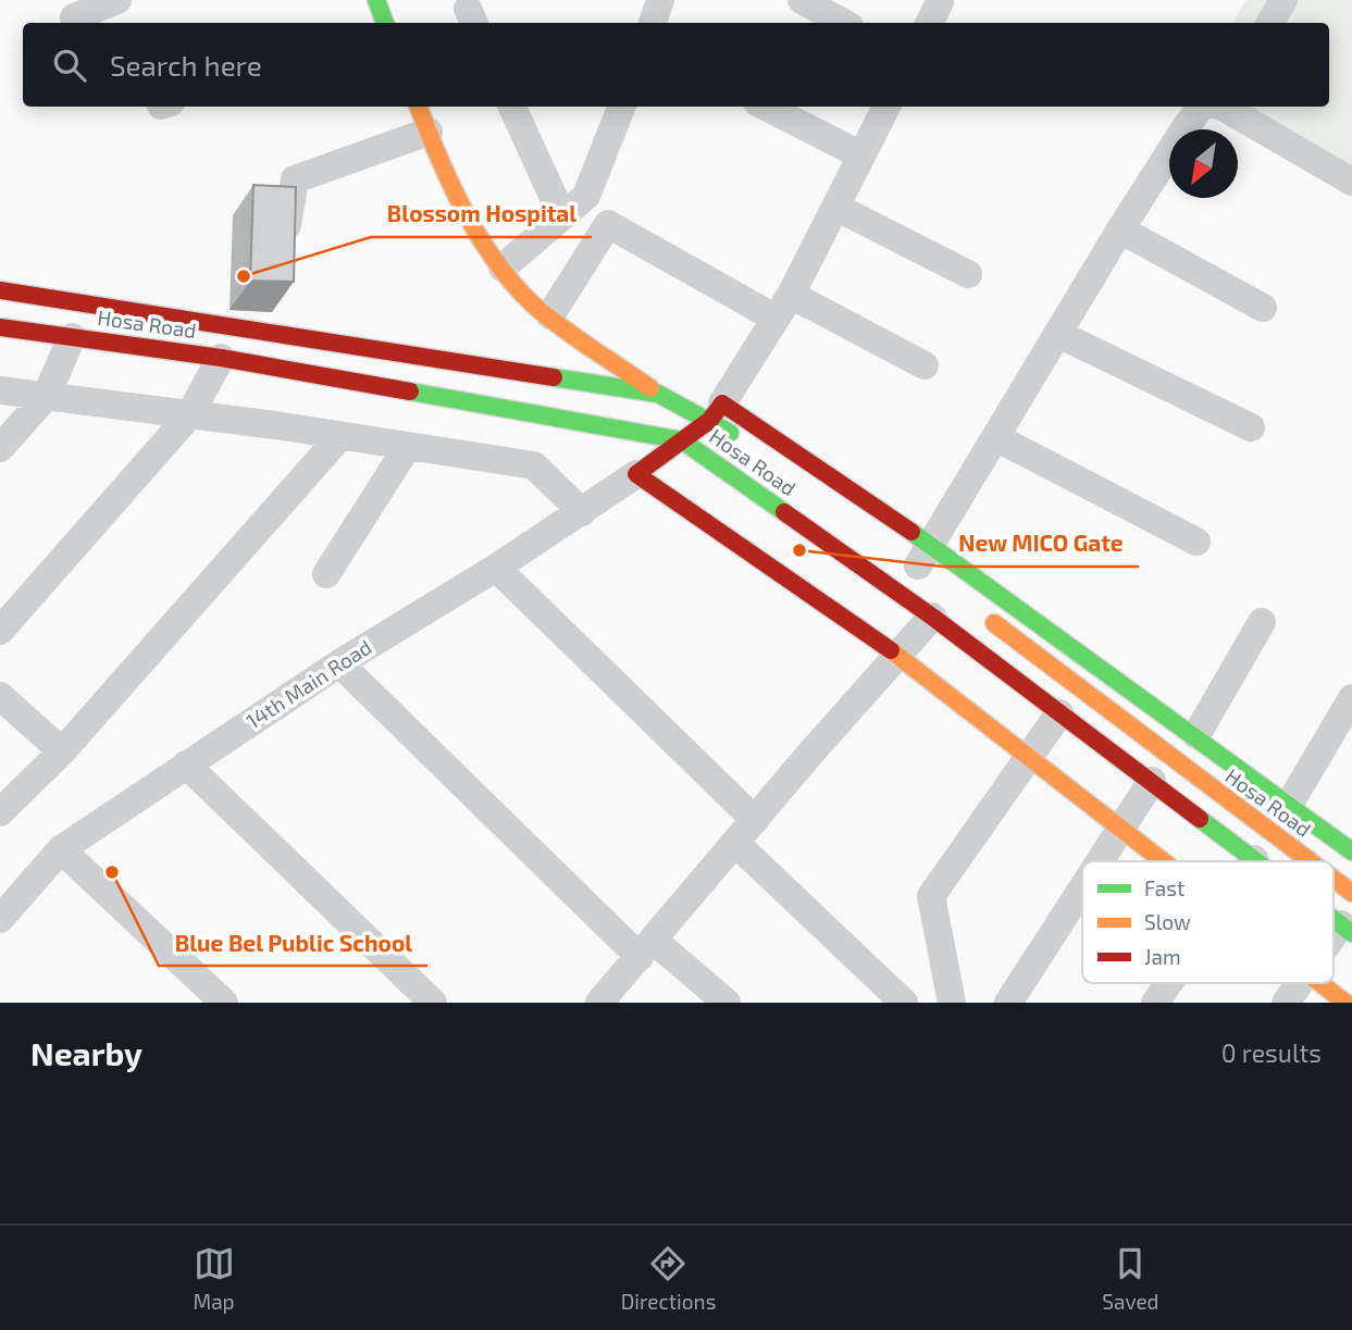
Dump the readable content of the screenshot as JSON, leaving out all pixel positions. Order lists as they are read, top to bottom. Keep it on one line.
{"streets":{"main road":["Hosa Road"],"street":["14th Main Road"]},"places":["Blossom Hospital","New MICO Gate","Blue Bel Public School"],"legend":["Fast","Slow","Jam"],"north":"bottom left","page":{"search":"Search here","heading":["Nearby","0 results"],"nav":["Map","Directions","Saved"]}}
